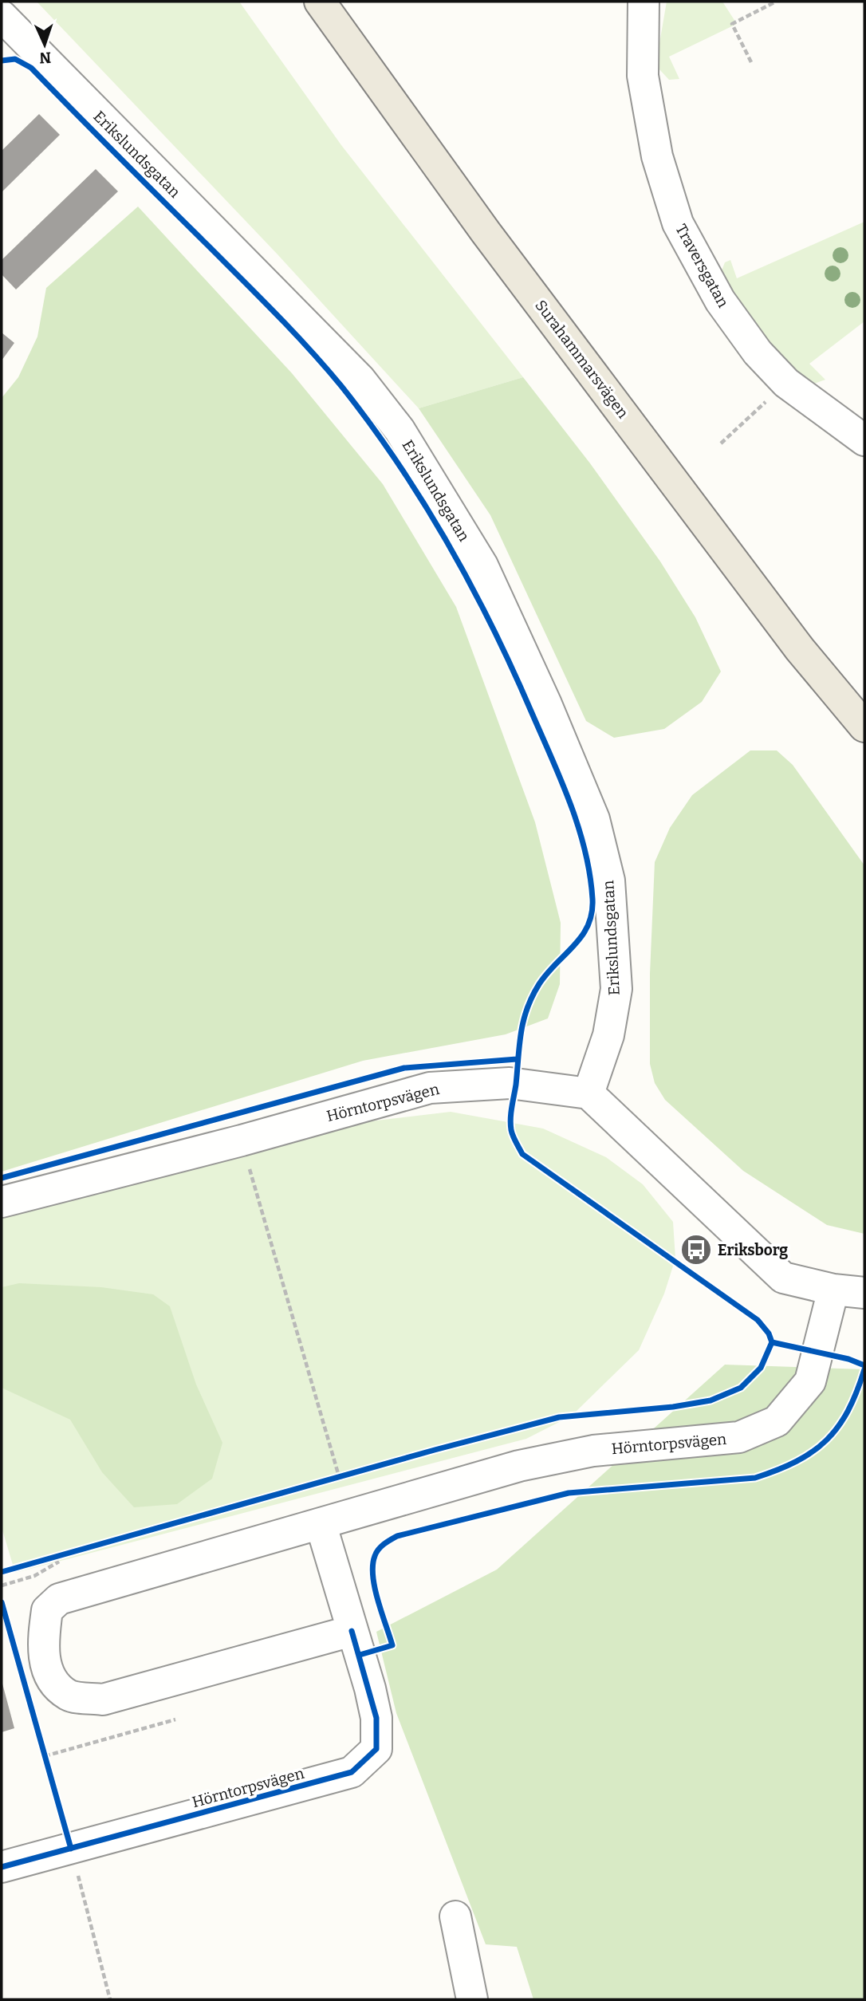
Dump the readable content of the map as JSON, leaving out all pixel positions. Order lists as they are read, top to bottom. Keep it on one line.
{"streets":{"main road":["Surahammarsvägen"],"street":["Erikslundsgatan","Traversgatan","Hörntorpsvägen"]},"crossings":[["Erikslundsgatan","Hörntorpsvägen"]],"places":{"bus stop":["Eriksborg"]},"north":"bottom"}
